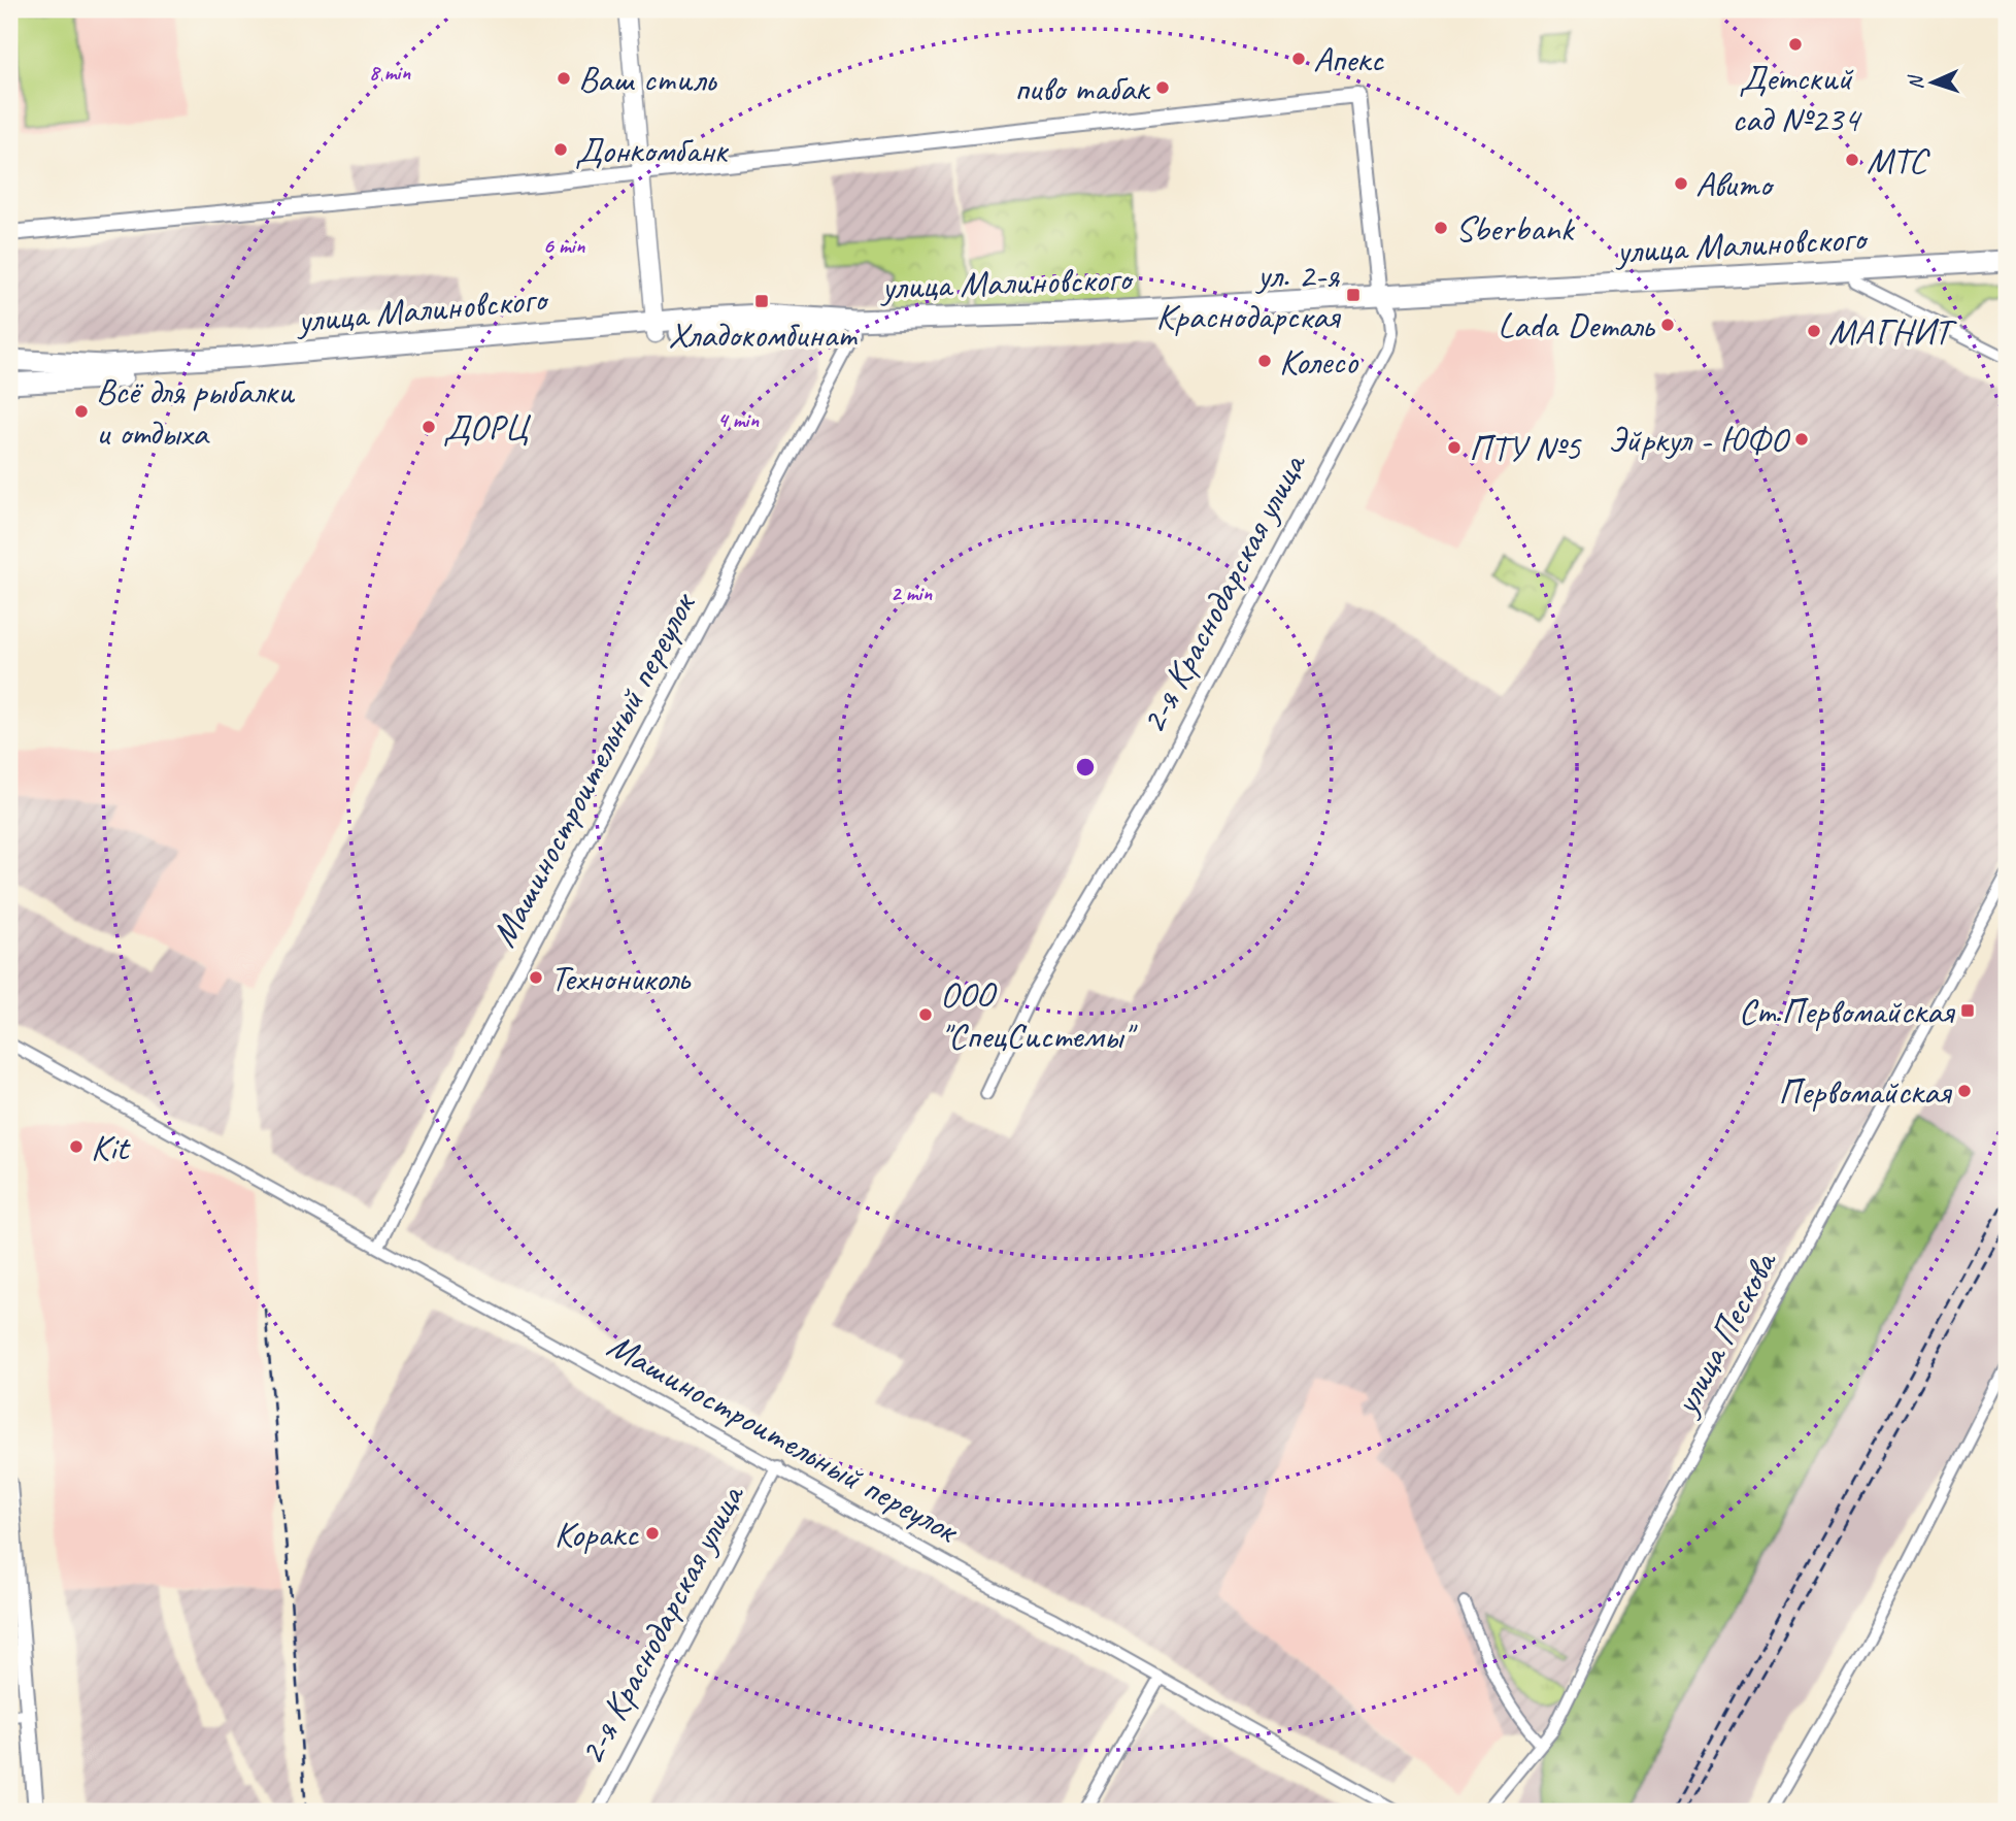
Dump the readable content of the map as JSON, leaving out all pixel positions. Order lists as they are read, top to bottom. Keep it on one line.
{"streets":{"highway":["улица Малиновского"],"street":["2-я Краснодарская улица","Машиностроительный переулок","улица Пескова"]},"crossings":[["улица Малиновского","2-я Краснодарская улица"],["улица Малиновского","Машиностроительный переулок"],["2-я Краснодарская улица","Машиностроительный переулок"]],"places":{"other":["Детский сад №234","Апекс","Ваш стиль","пиво табак","Донкомбанк","МТС","Авито","Sberbank","Lada Dеталь","МАГНИТ","Колесо","Всё для рыбалки и отдыха","ДОРЦ","Эйркул - ЮФО","ПТУ №5","Технониколь","ООО \"СпецСистемы\"","Первомайская","Kit","Коракс"],"transit":["ул. 2-я Краснодарская","Хладокомбинат","Ст.Первомайская"]},"north":"left","rings":["8 min","6 min","4 min","2 min"]}
